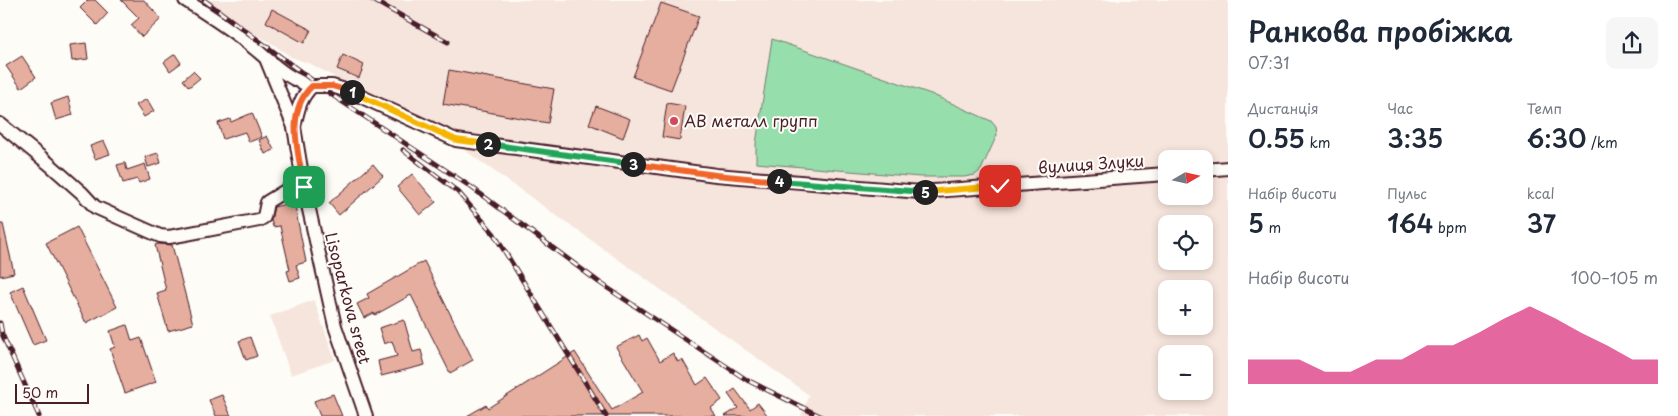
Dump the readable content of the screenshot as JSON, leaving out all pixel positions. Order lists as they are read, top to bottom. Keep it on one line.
{"streets":{"street":["вулиця Злуки","Lisoparkova sreet"]},"crossings":[["вулиця Злуки","Lisoparkova sreet"]],"places":["АВ металл групп"],"scale_bar":"50 m","north":"right","page":{"heading":["Ранкова пробіжка","07:31"],"pins":["1","2","3","4","5"],"stats":[["Дистанція","0.55 km"],["Час","3:35"],["Темп","6:30 /km"],["Набір висоти","5 m"],["Пульс","164 bpm"],["kcal","37"]],"map_buttons":["+","−"],"chart":["Набір висоти","100–105 m"],"scale":"50 m"}}
